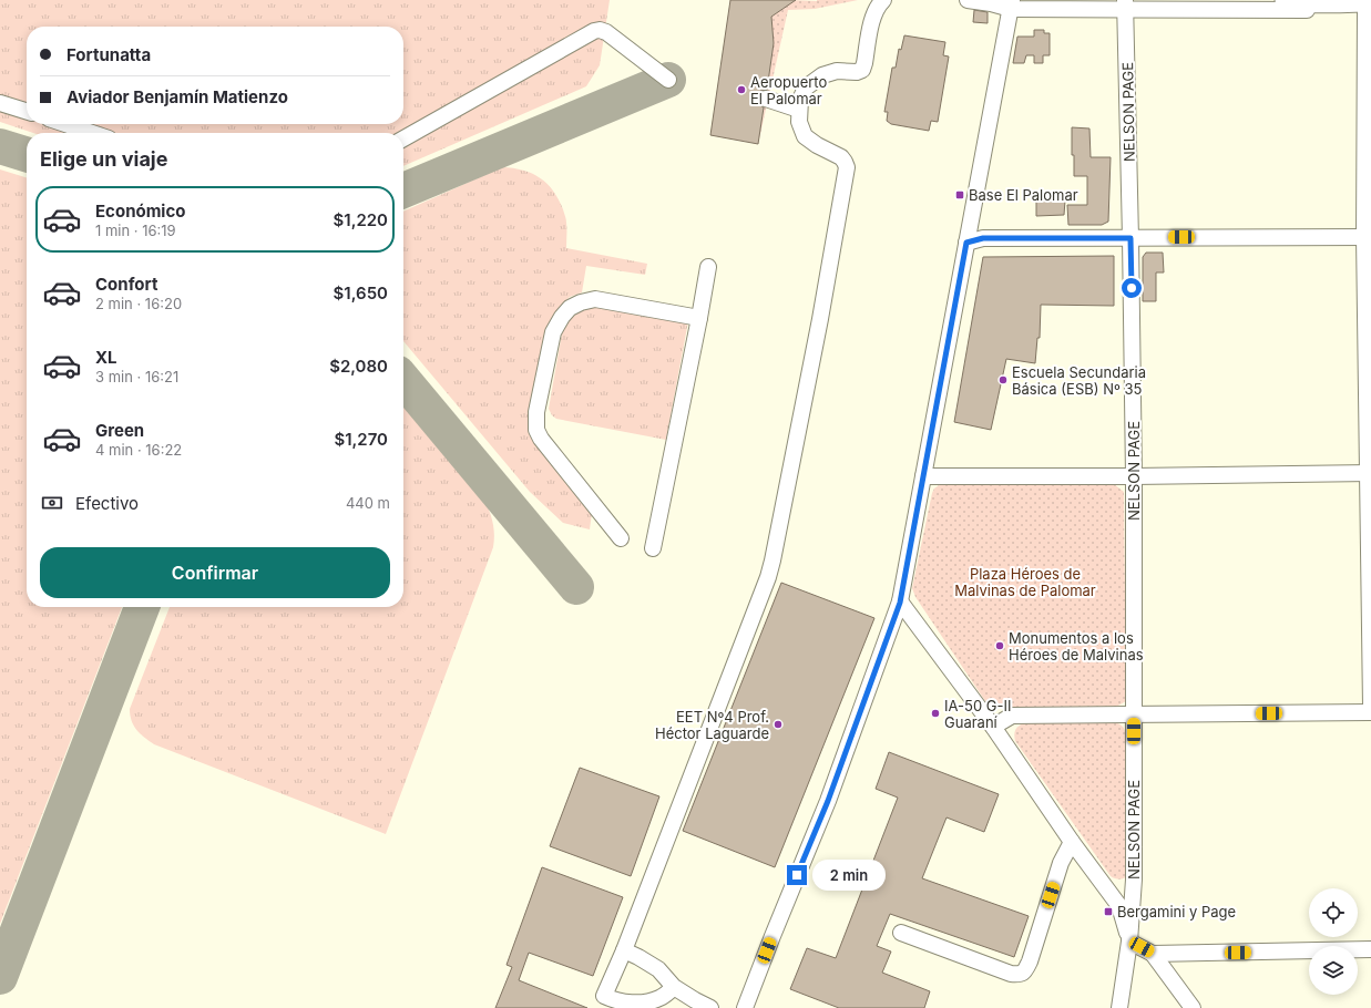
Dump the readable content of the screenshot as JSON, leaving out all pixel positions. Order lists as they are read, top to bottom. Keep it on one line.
{"streets":{"street":["NELSON PAGE"]},"parks":["Plaza Héroes de Malvinas de Palomar"],"places":{"other":["Aeropuerto El Palomar","Escuela Secundaria Básica (ESB) Nº 35","Monumentos a los Héroes de Malvinas","IA-50 G-II Guaraní","EET Nº4 Prof. Héctor Laguarde"],"transit":["Base El Palomar","Bergamini y Page"]},"page":{"banner":["Fortunatta","Aviador Benjamín Matienzo"],"heading":"Elige un viaje","list":[{"name":"Económico","note":"1 min · 16:19","value":"$1,220"},{"name":"Confort","note":"2 min · 16:20","value":"$1,650"},{"name":"XL","note":"3 min · 16:21","value":"$2,080"},{"name":"Green","note":"4 min · 16:22","value":"$1,270"}],"pay":["Efectivo","440 m"],"buttons":"Confirmar","bubble":"2 min"}}
